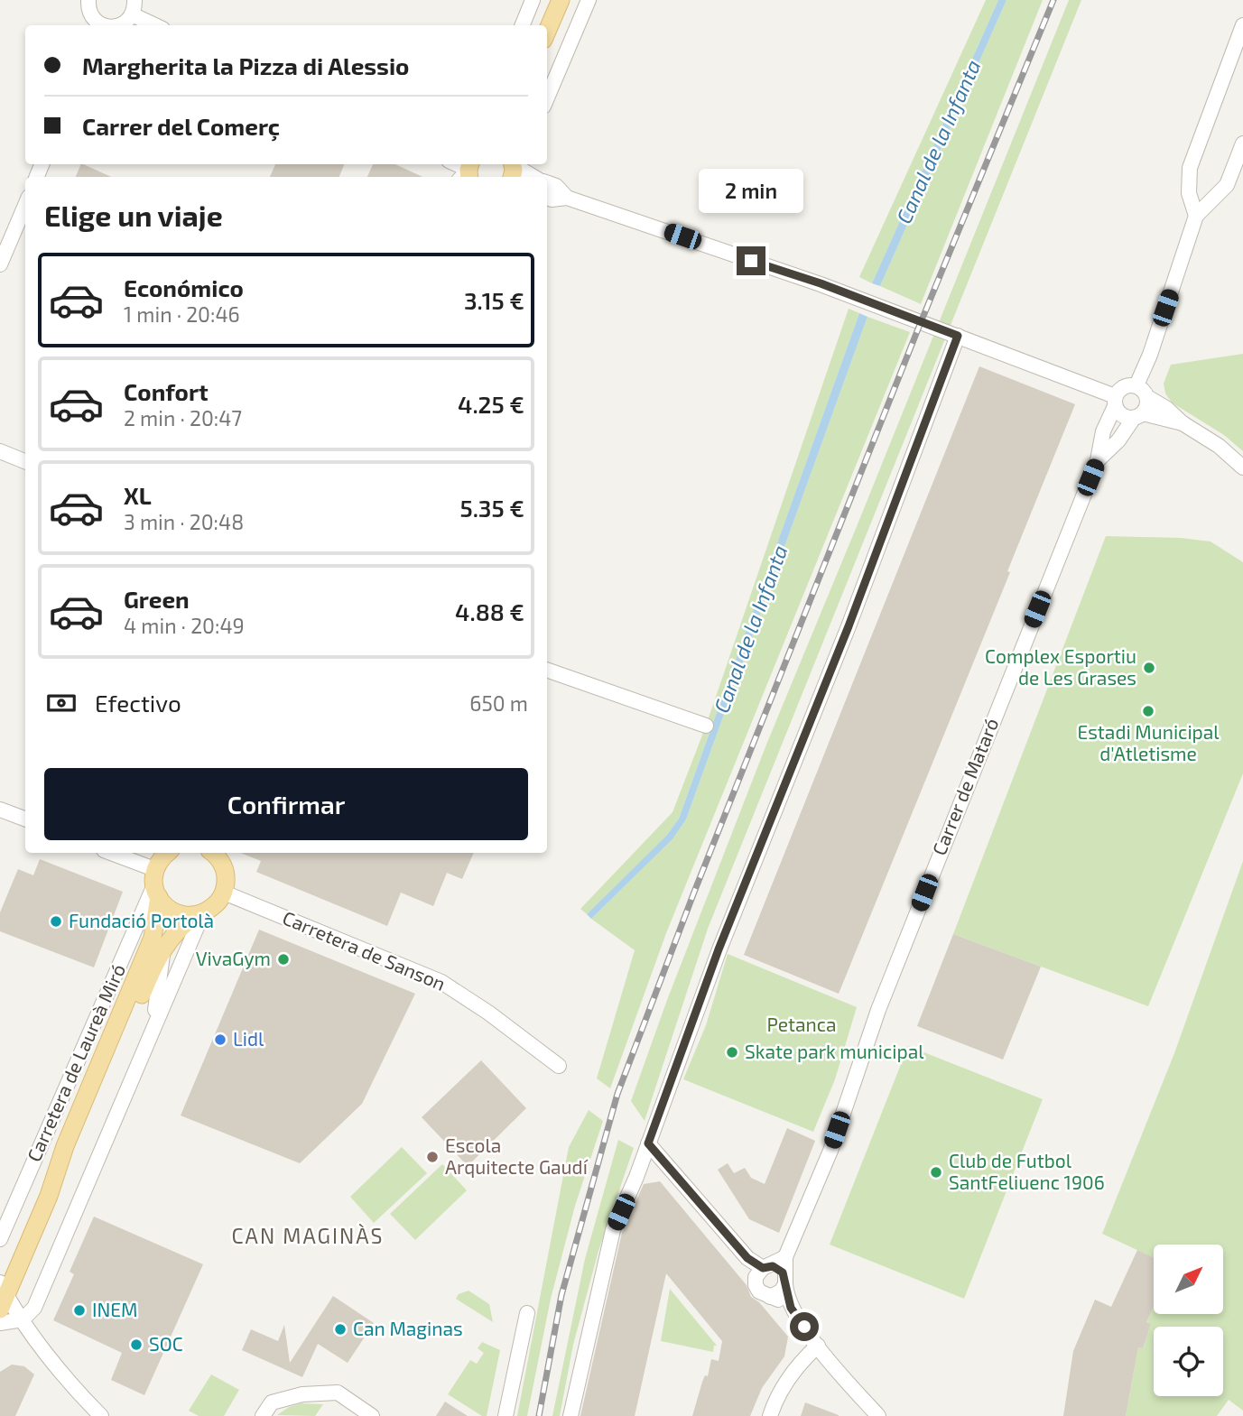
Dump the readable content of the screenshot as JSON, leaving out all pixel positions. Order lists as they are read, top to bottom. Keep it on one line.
{"streets":{"main road":["Carretera de Laureà Miró"],"street":["Carrer de Mataró","Carretera de Sanson"]},"crossings":[["Carretera de Sanson","Carretera de Laureà Miró"]],"districts":["CAN MAGINÀS"],"water":["Canal de la Infanta"],"parks":["Petanca"],"places":["Complex Esportiu de Les Grases","Estadi Municipal d'Atletisme","Fundació Portolà","VivaGym","Lidl","Skate park municipal","Escola Arquitecte Gaudí","Club de Futbol SantFeliuenc 1906","INEM","Can Maginas","SOC"],"north":"top right","page":{"banner":["Margherita la Pizza di Alessio","Carrer del Comerç"],"bubble":"2 min","heading":"Elige un viaje","list":[{"name":"Económico","note":"1 min · 20:46","value":"3.15 €"},{"name":"Confort","note":"2 min · 20:47","value":"4.25 €"},{"name":"XL","note":"3 min · 20:48","value":"5.35 €"},{"name":"Green","note":"4 min · 20:49","value":"4.88 €"}],"pay":["Efectivo","650 m"],"buttons":"Confirmar"}}
